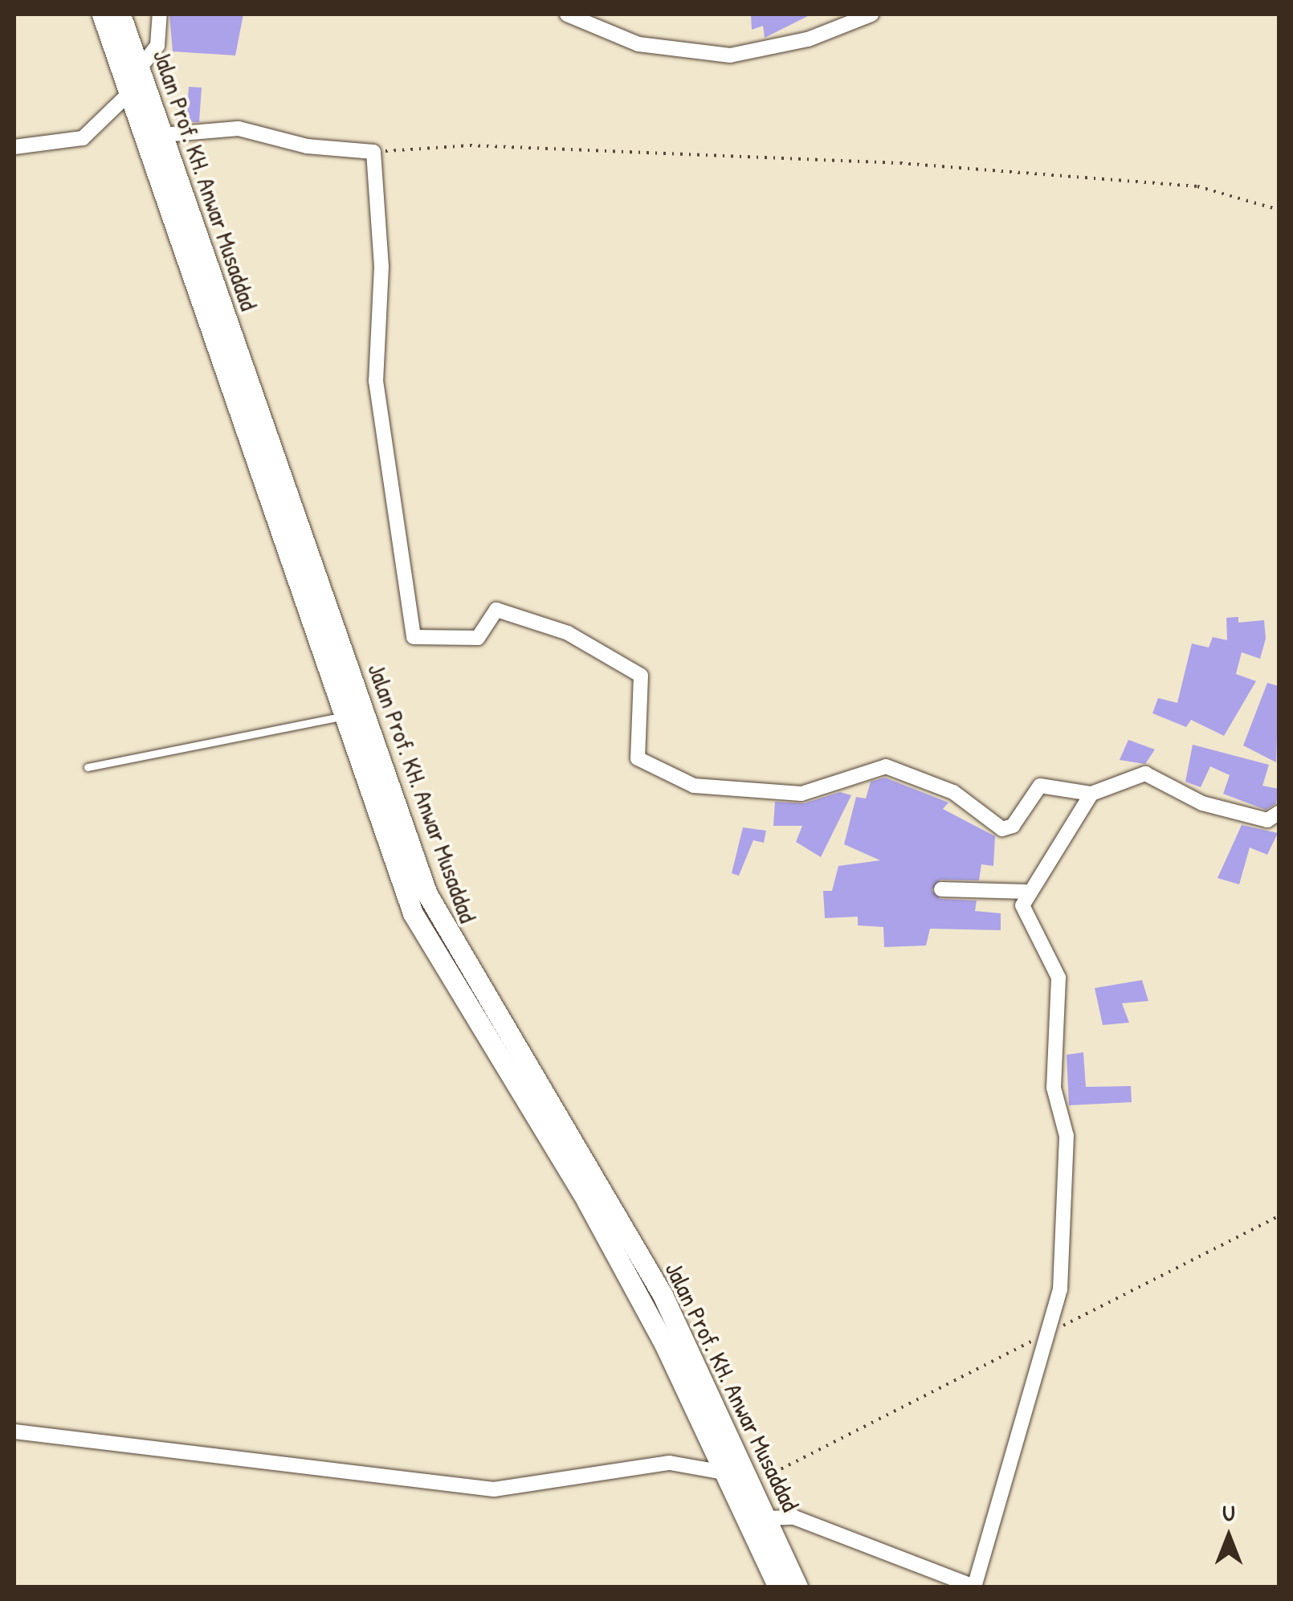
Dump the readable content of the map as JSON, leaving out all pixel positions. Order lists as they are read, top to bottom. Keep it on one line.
{"streets":{"street":["Jalan Prof. KH. Anwar Musaddad"]},"north":"top"}
